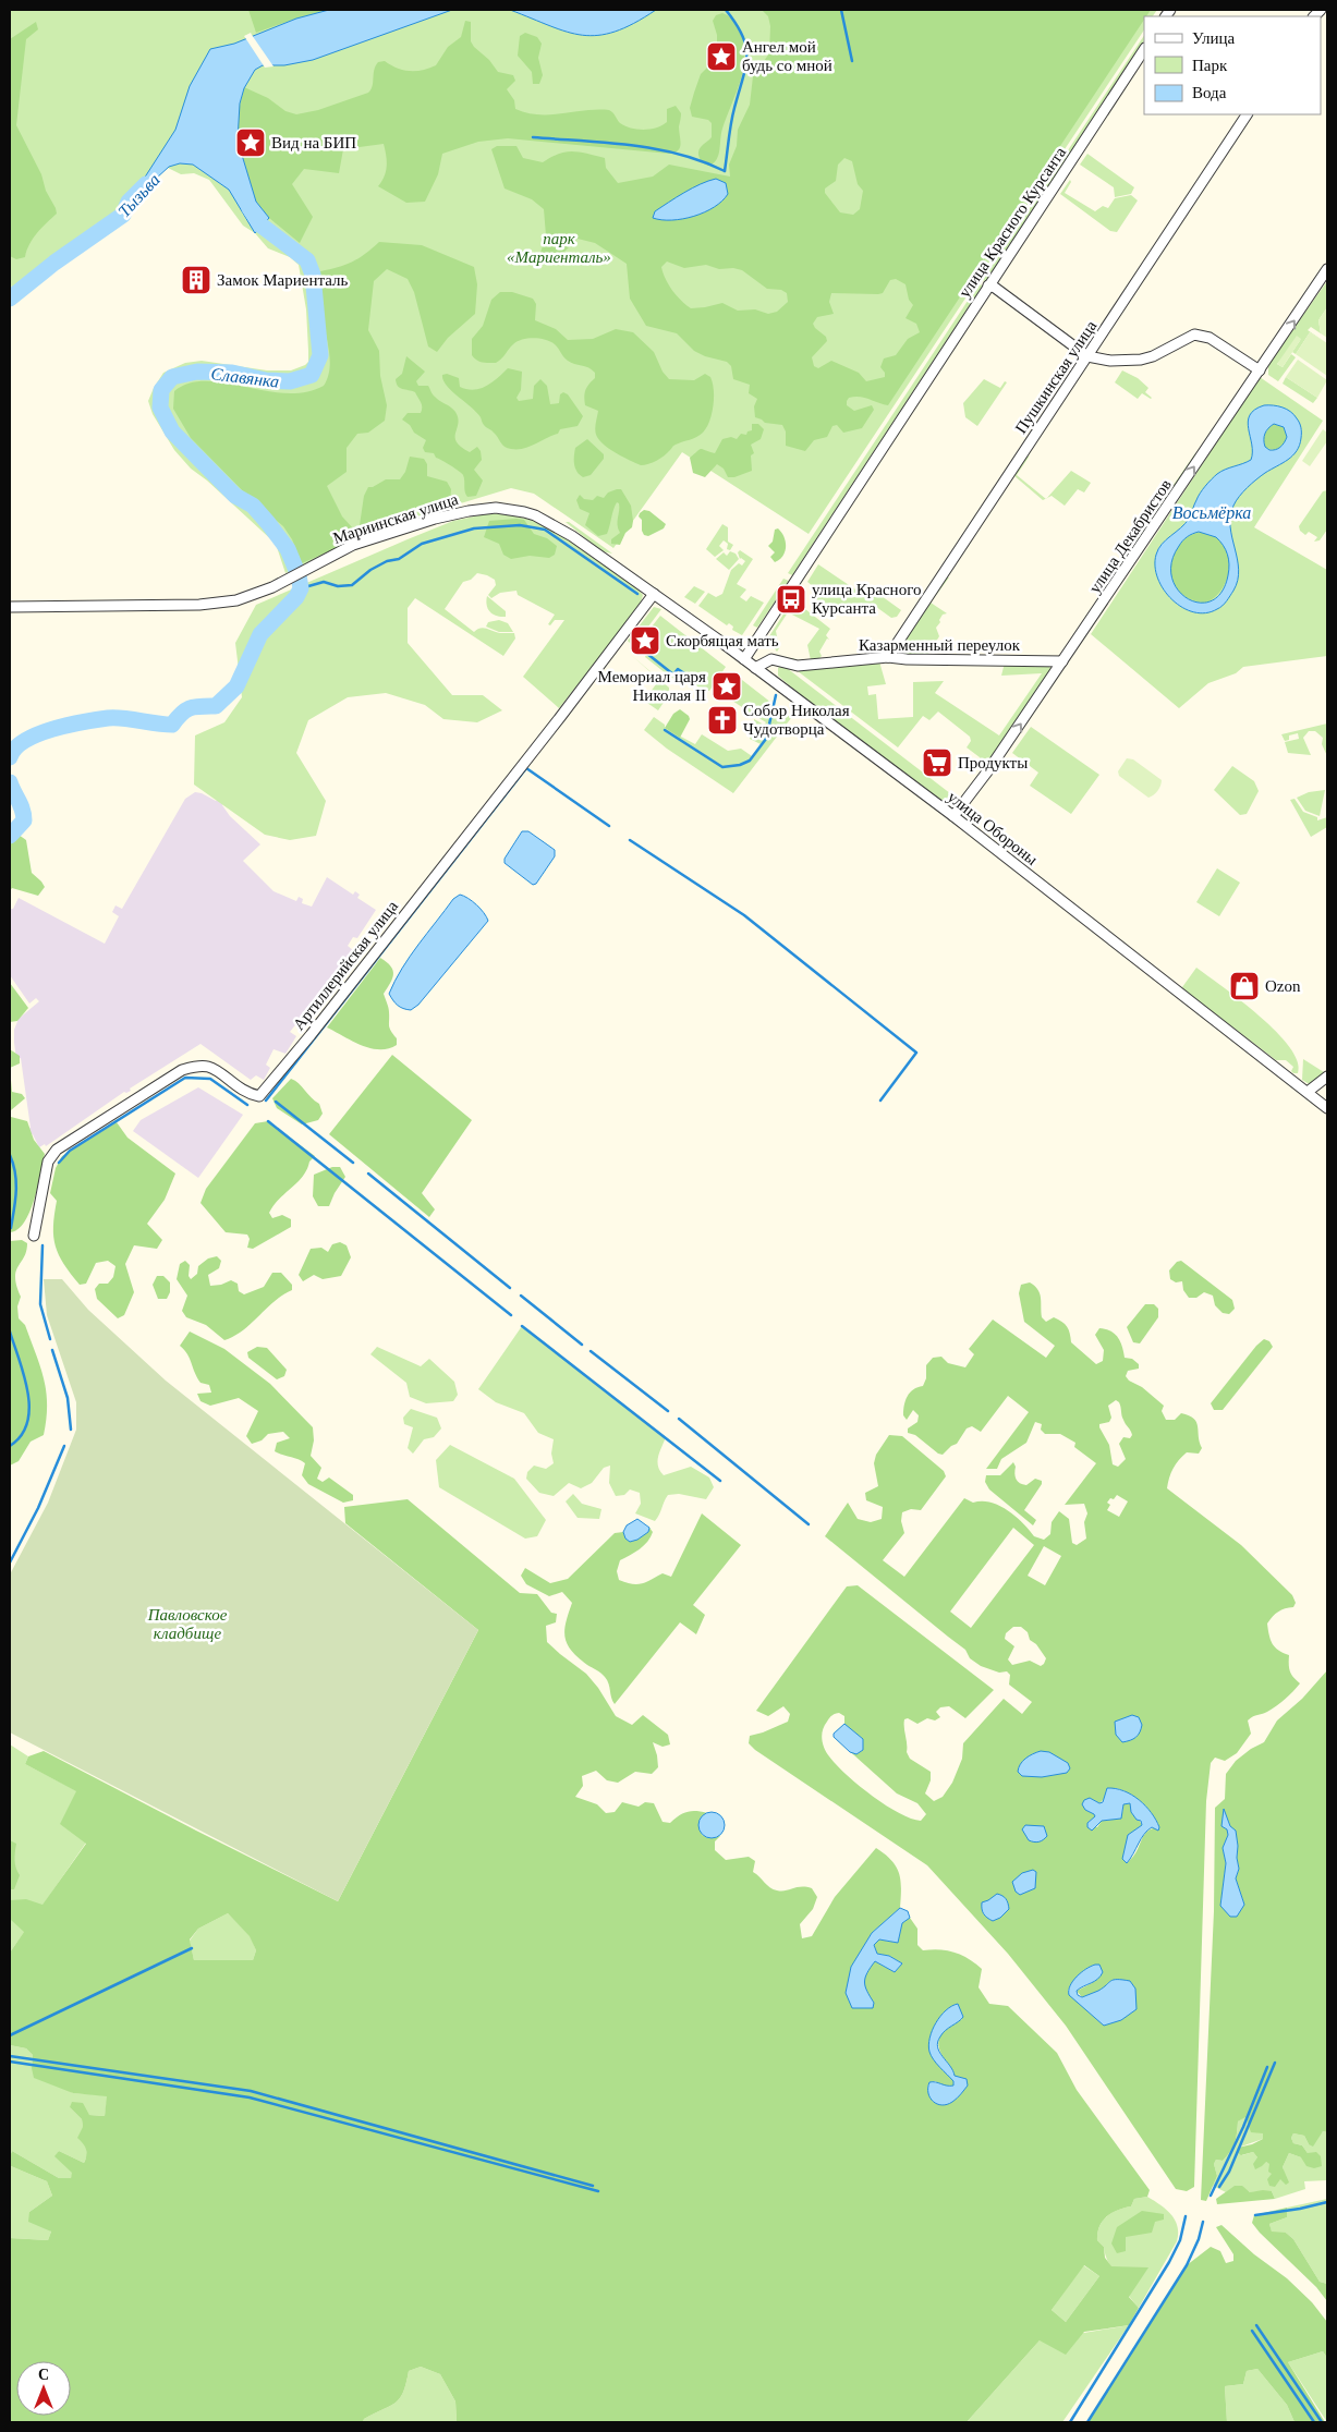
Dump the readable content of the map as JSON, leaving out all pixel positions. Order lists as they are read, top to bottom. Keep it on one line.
{"streets":{"street":["улица Красного Курсанта","Пушкинская улица","Мариинская улица","улица Декабристов","Казарменный переулок","улица Обороны","Артиллерийская улица"]},"crossings":[["улица Красного Курсанта","улица Обороны"],["Пушкинская улица","Казарменный переулок"],["Мариинская улица","улица Обороны"],["улица Декабристов","Казарменный переулок"],["улица Декабристов","улица Обороны"],["Казарменный переулок","улица Обороны"],["улица Обороны","Артиллерийская улица"]],"one_way":["улица Декабристов"],"water":["Тызьва","Славянка","Восьмёрка"],"parks":["парк «Мариенталь»","Павловское кладбище"],"places":{"place":["Ангел мой будь со мной","Вид на БИП","Скорбящая мать","Мемориал царя Николая II"],"building":["Замок Мариенталь"],"bus stop":["улица Красного Курсанта"],"church":["Собор Николая Чудотворца"],"supermarket":["Продукты"],"shop":["Ozon"]},"legend":["Улица","Парк","Вода"],"north":"top"}
